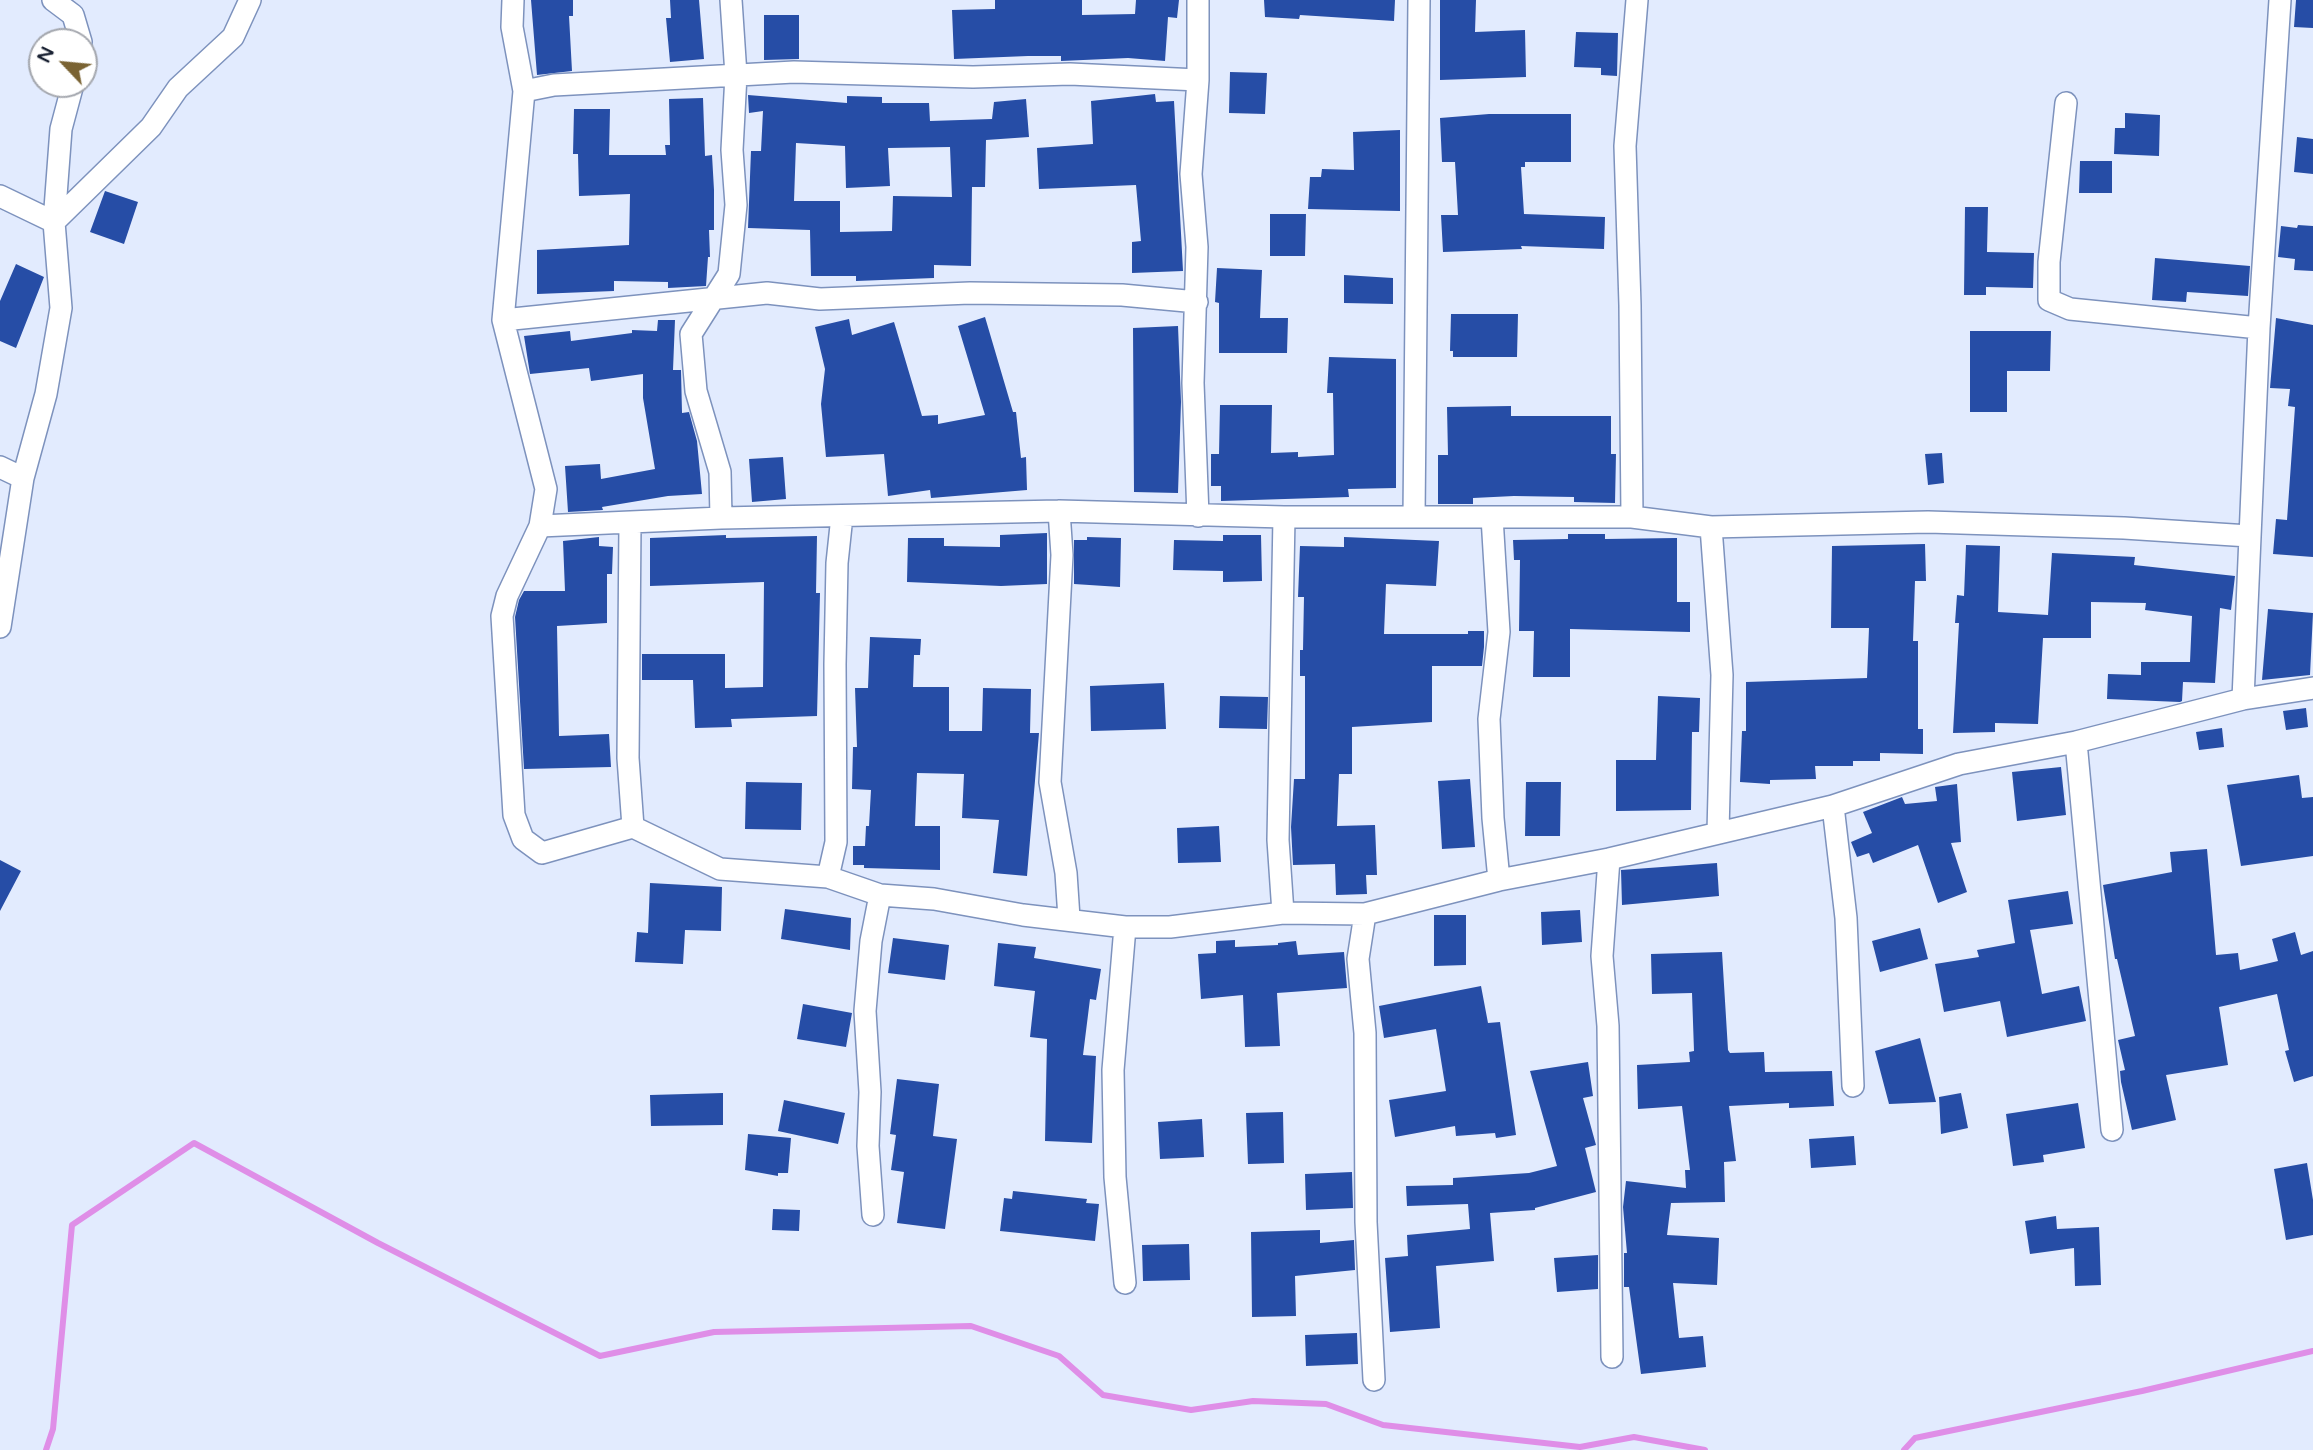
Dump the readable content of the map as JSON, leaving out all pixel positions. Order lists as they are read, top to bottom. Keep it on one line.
{"north":"top left"}
